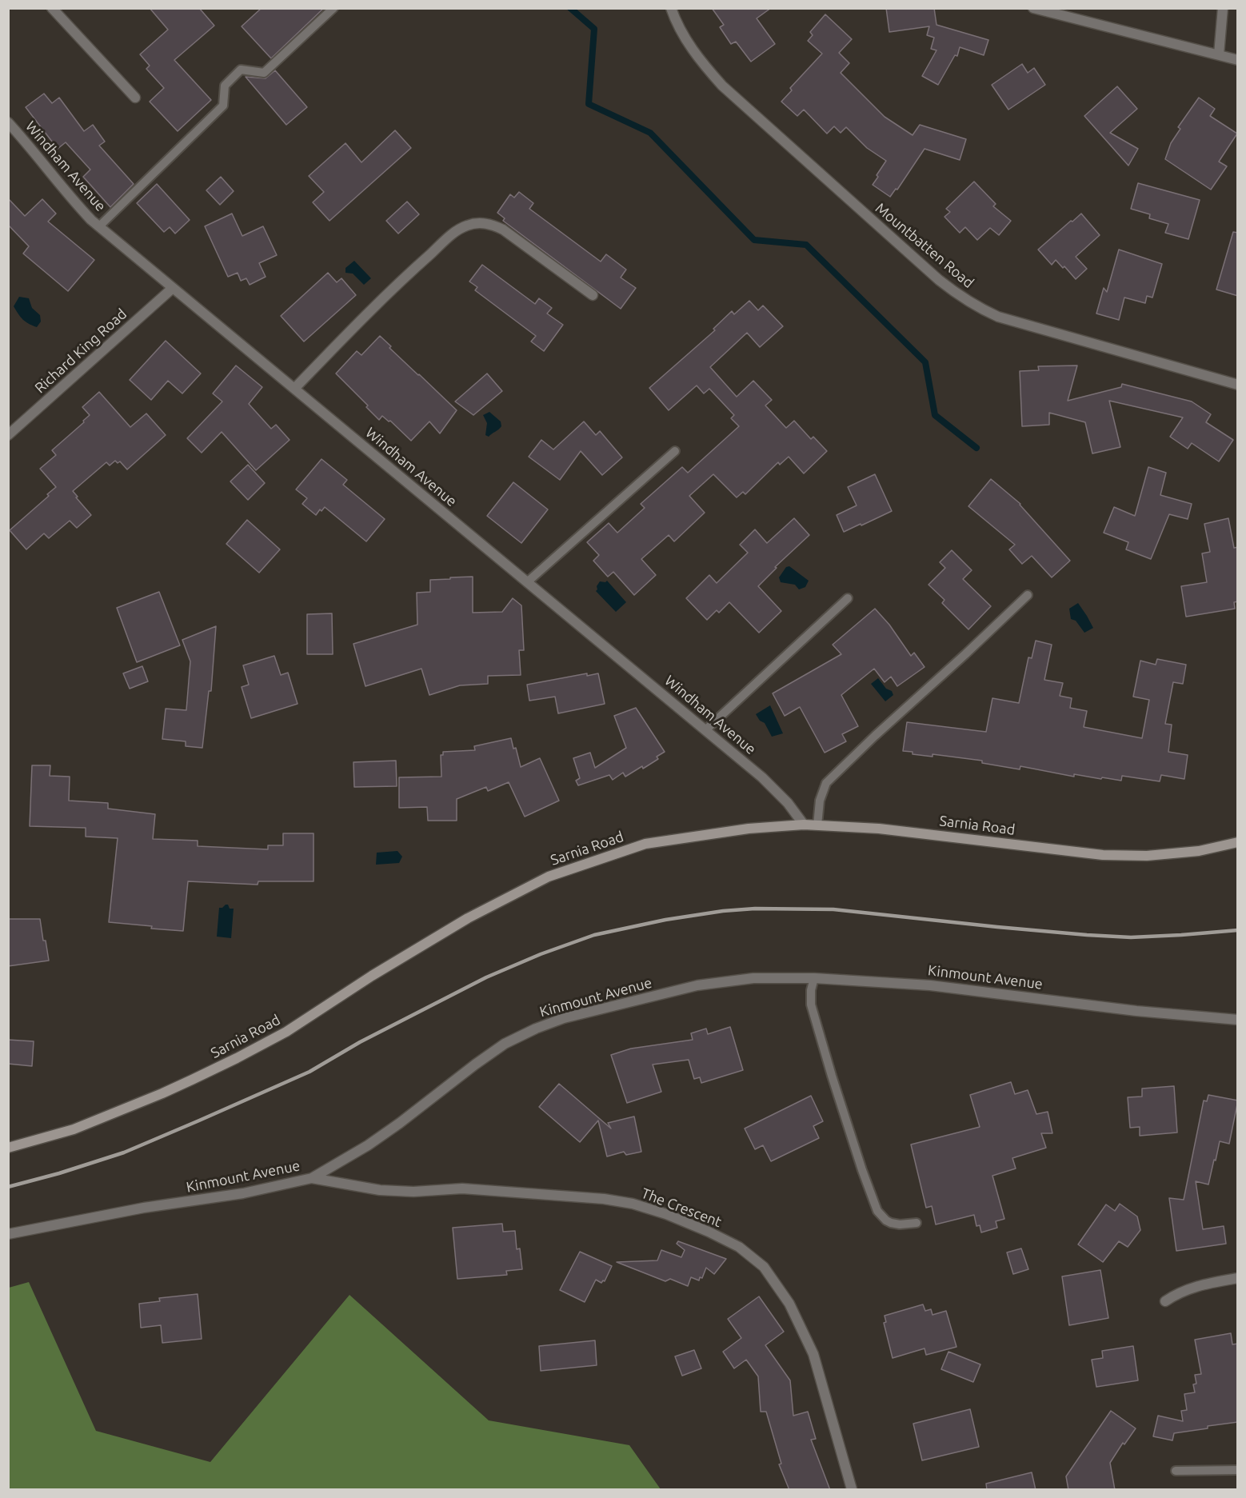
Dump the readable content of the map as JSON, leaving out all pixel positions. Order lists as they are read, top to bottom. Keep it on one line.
{"streets":{"main road":["Sarnia Road"],"street":["Windham Avenue","Mountbatten Road","Richard King Road","Kinmount Avenue","The Crescent"]},"crossings":[["Windham Avenue","Richard King Road"],["Windham Avenue","Sarnia Road"],["Kinmount Avenue","The Crescent"]]}
